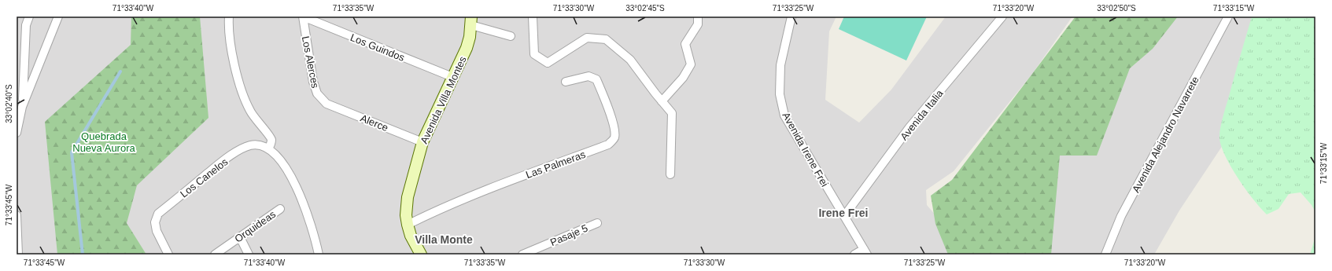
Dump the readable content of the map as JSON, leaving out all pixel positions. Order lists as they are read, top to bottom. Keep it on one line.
{"streets":{"street":["Los Guindos","Los Alerces","Avenida Villa Montes","Avenida Italia","Alerce","Avenida Alejandro Navarrete","Avenida Irene Frei","Las Palmeras","Los Canelos","Orquideas","Pasaje 5"]},"crossings":[["Los Guindos","Los Alerces"],["Los Guindos","Avenida Villa Montes"],["Los Alerces","Alerce"],["Avenida Villa Montes","Alerce"],["Avenida Villa Montes","Las Palmeras"],["Avenida Italia","Avenida Irene Frei"]],"districts":["Irene Frei","Villa Monte"],"parks":["Quebrada Nueva Aurora"],"coordinates":["71°33'40\"W","71°33'35\"W","71°33'30\"W","33°02'45\"S","71°33'25\"W","71°33'20\"W","33°02'50\"S","71°33'15\"W","33°02'40\"S","71°33'45\"W"]}
